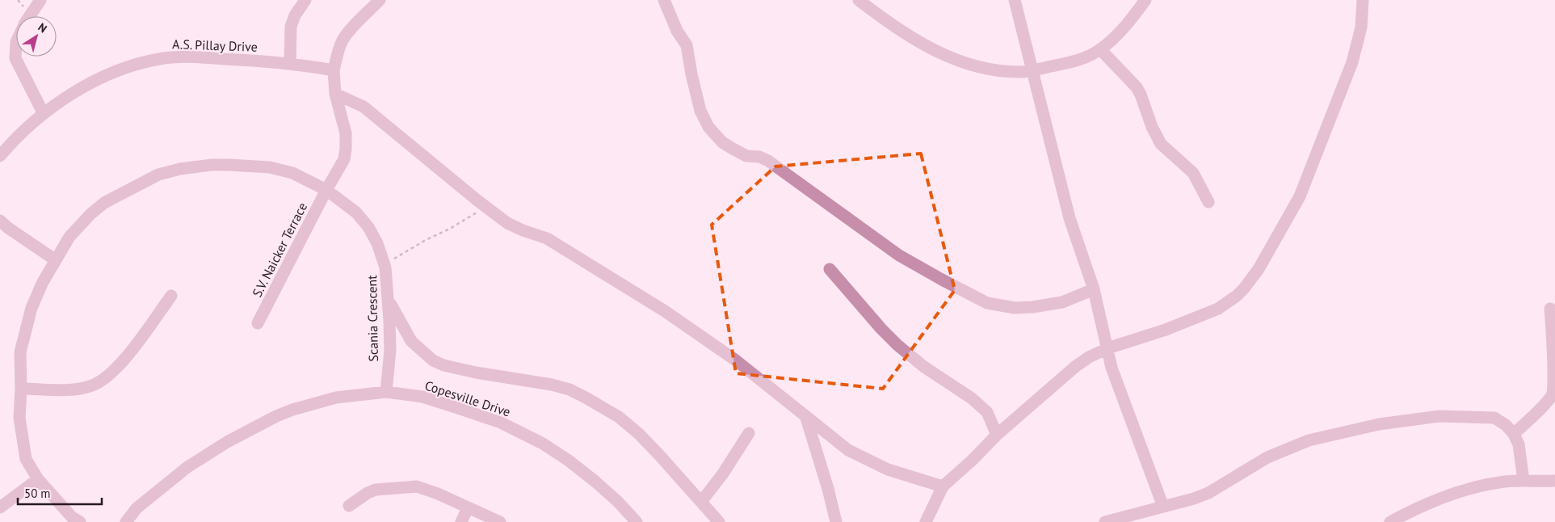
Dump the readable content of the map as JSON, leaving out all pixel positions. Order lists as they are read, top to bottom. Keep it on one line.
{"streets":{"street":["A.S. Pillay Drive","S.V. Naicker Terrace","Scania Crescent","Copesville Drive"]},"crossings":[["S.V. Naicker Terrace","Scania Crescent"],["Scania Crescent","Copesville Drive"]],"scale_bar":"50 m","north":"top right"}
